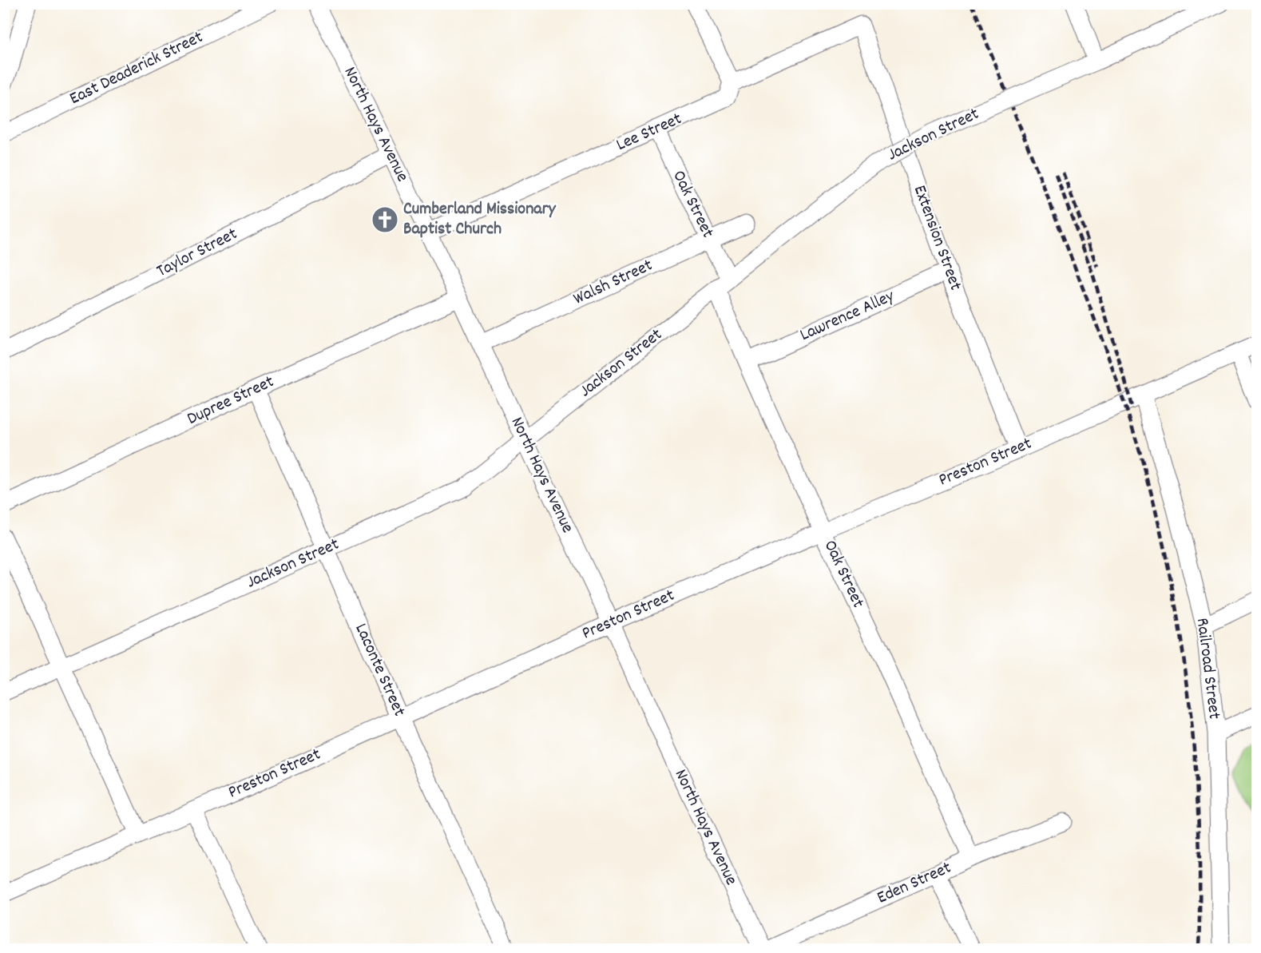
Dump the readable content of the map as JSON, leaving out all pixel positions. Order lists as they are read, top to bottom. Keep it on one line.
{"streets":{"street":["East Deaderick Street","North Hays Avenue","Lee Street","Jackson Street","Oak Street","Extension Street","Taylor Street","Walsh Street","Lawrence Alley","Dupree Street","Preston Street","Railroad Street","Laconte Street","Eden Street"]},"crossings":[["North Hays Avenue","Lee Street"],["North Hays Avenue","Jackson Street"],["North Hays Avenue","Taylor Street"],["North Hays Avenue","Walsh Street"],["North Hays Avenue","Dupree Street"],["North Hays Avenue","Preston Street"],["Lee Street","Oak Street"],["Lee Street","Extension Street"],["Jackson Street","Oak Street"],["Jackson Street","Laconte Street"],["Oak Street","Walsh Street"],["Oak Street","Lawrence Alley"],["Oak Street","Preston Street"],["Oak Street","Eden Street"],["Extension Street","Lawrence Alley"],["Extension Street","Preston Street"],["Dupree Street","Laconte Street"],["Preston Street","Railroad Street"],["Preston Street","Laconte Street"]],"places":{"church":["Cumberland Missionary Baptist Church"]}}
